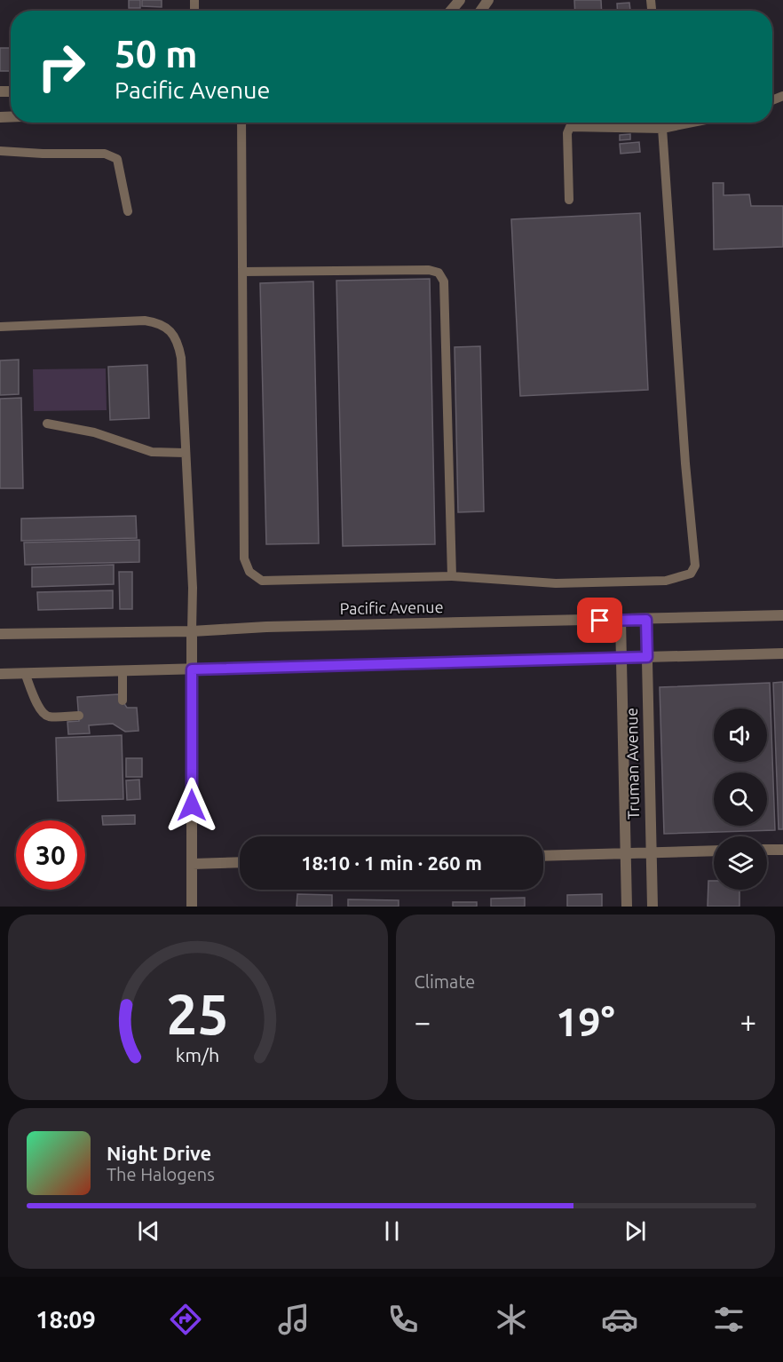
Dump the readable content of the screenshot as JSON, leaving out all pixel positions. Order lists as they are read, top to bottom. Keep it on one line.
{"streets":{"street":["Pacific Avenue","Truman Avenue"]},"crossings":[["Pacific Avenue","Truman Avenue"]],"page":{"turn":["50 m","Pacific Avenue"],"limit":"30","trip":"18:10 · 1 min · 260 m","tile":"Climate","heat":["−","19°","+"],"song":["Night Drive","The Halogens"],"tabs":"18:09","gauge":["25","km/h"]}}
